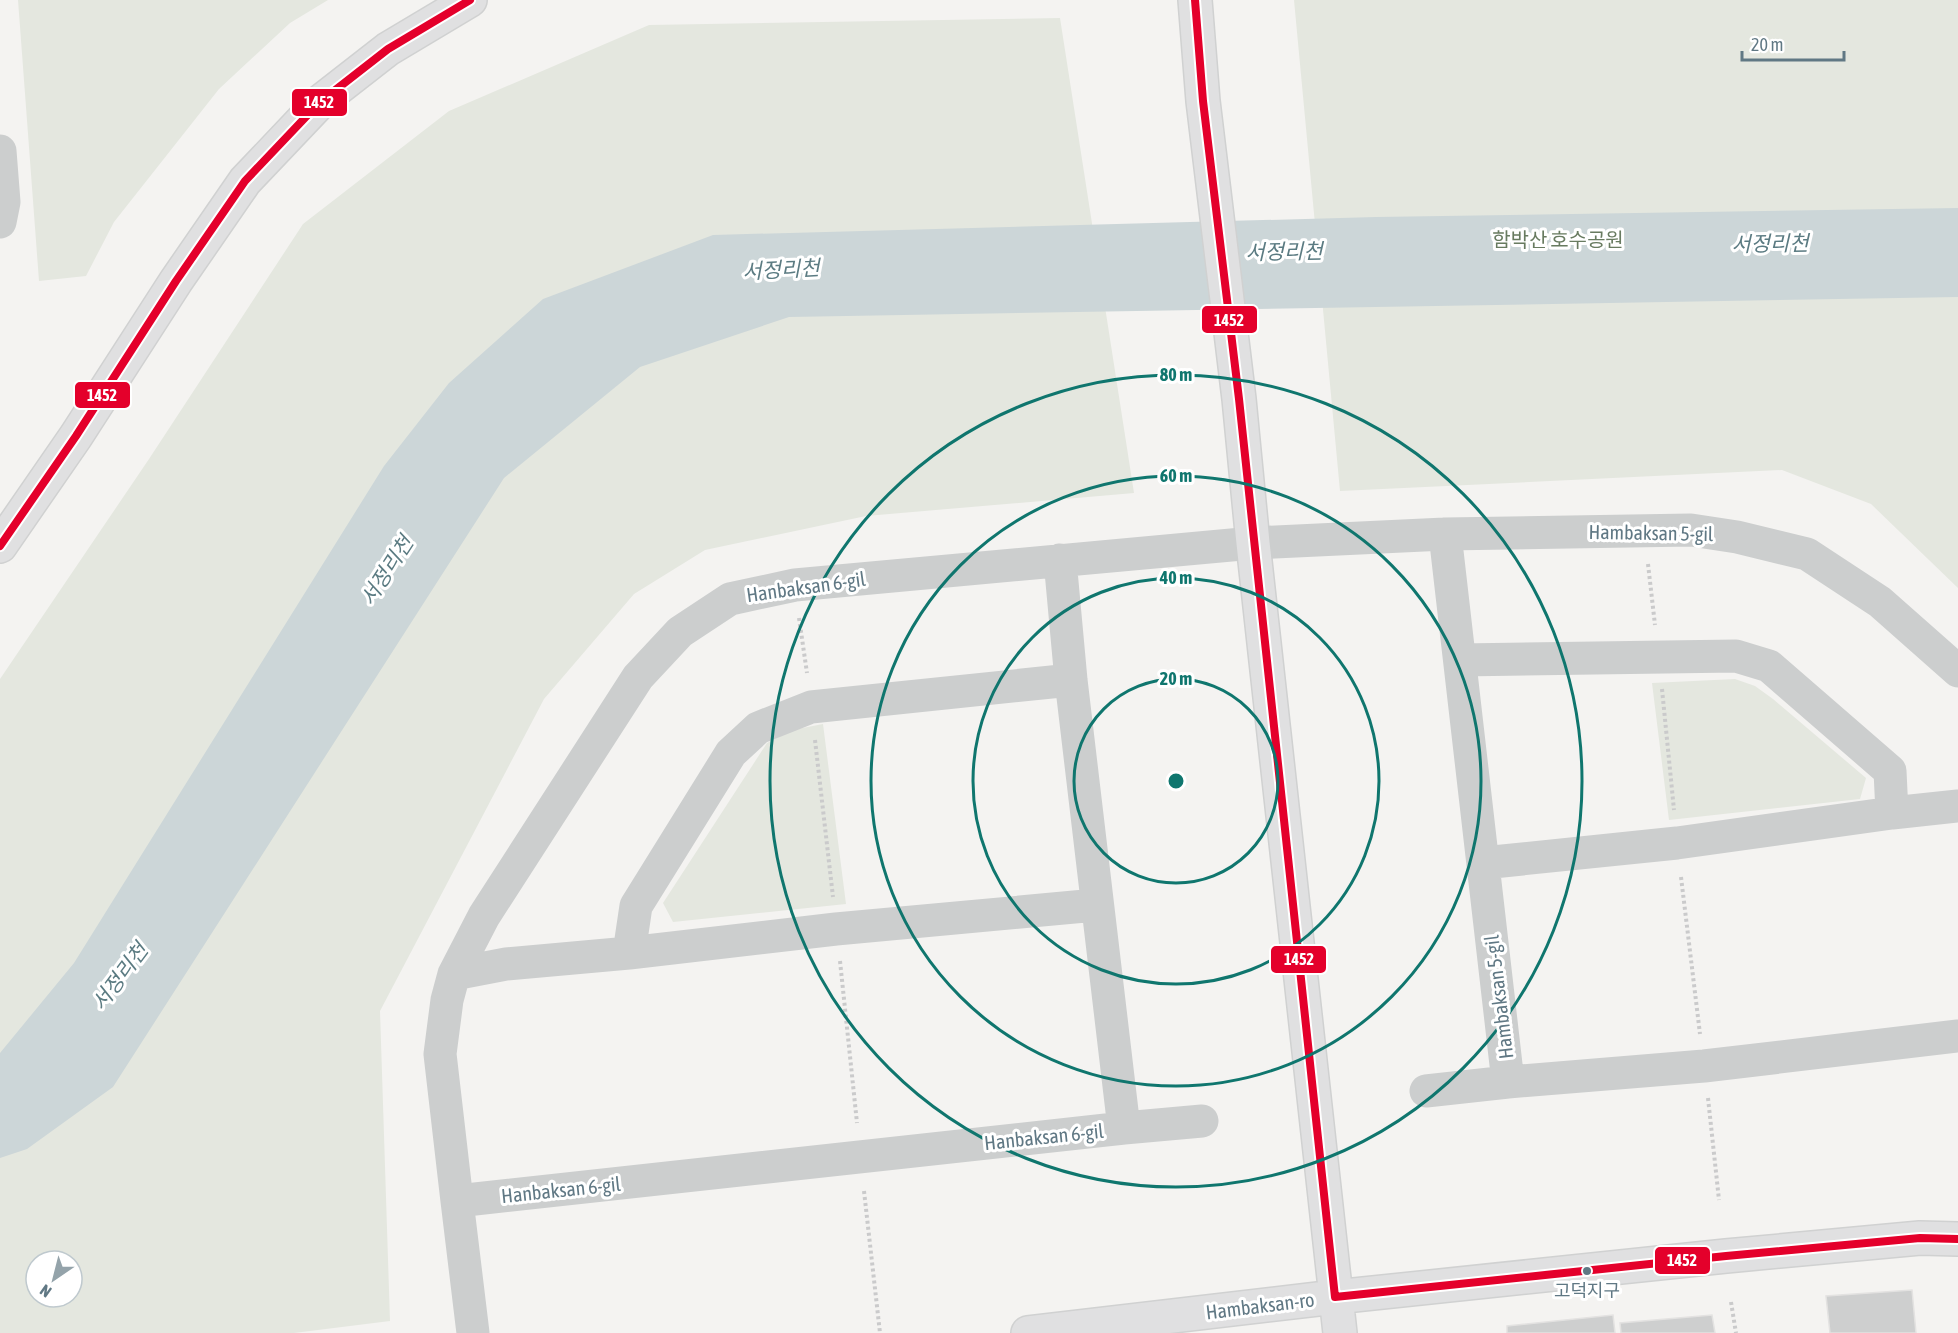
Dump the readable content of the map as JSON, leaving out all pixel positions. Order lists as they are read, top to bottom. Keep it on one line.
{"streets":{"street":["Hambaksan 5-gil","Hanbaksan 6-gil","Hambaksan-ro"]},"crossings":[["Hambaksan 5-gil","Hanbaksan 6-gil"]],"water":["서정리천"],"parks":["함박산 호수공원"],"places":["고덕지구"],"lines":["transit line 1452"],"scale_bar":"20 m","north":"bottom left","rings":["80 m","60 m","40 m","20 m"]}
